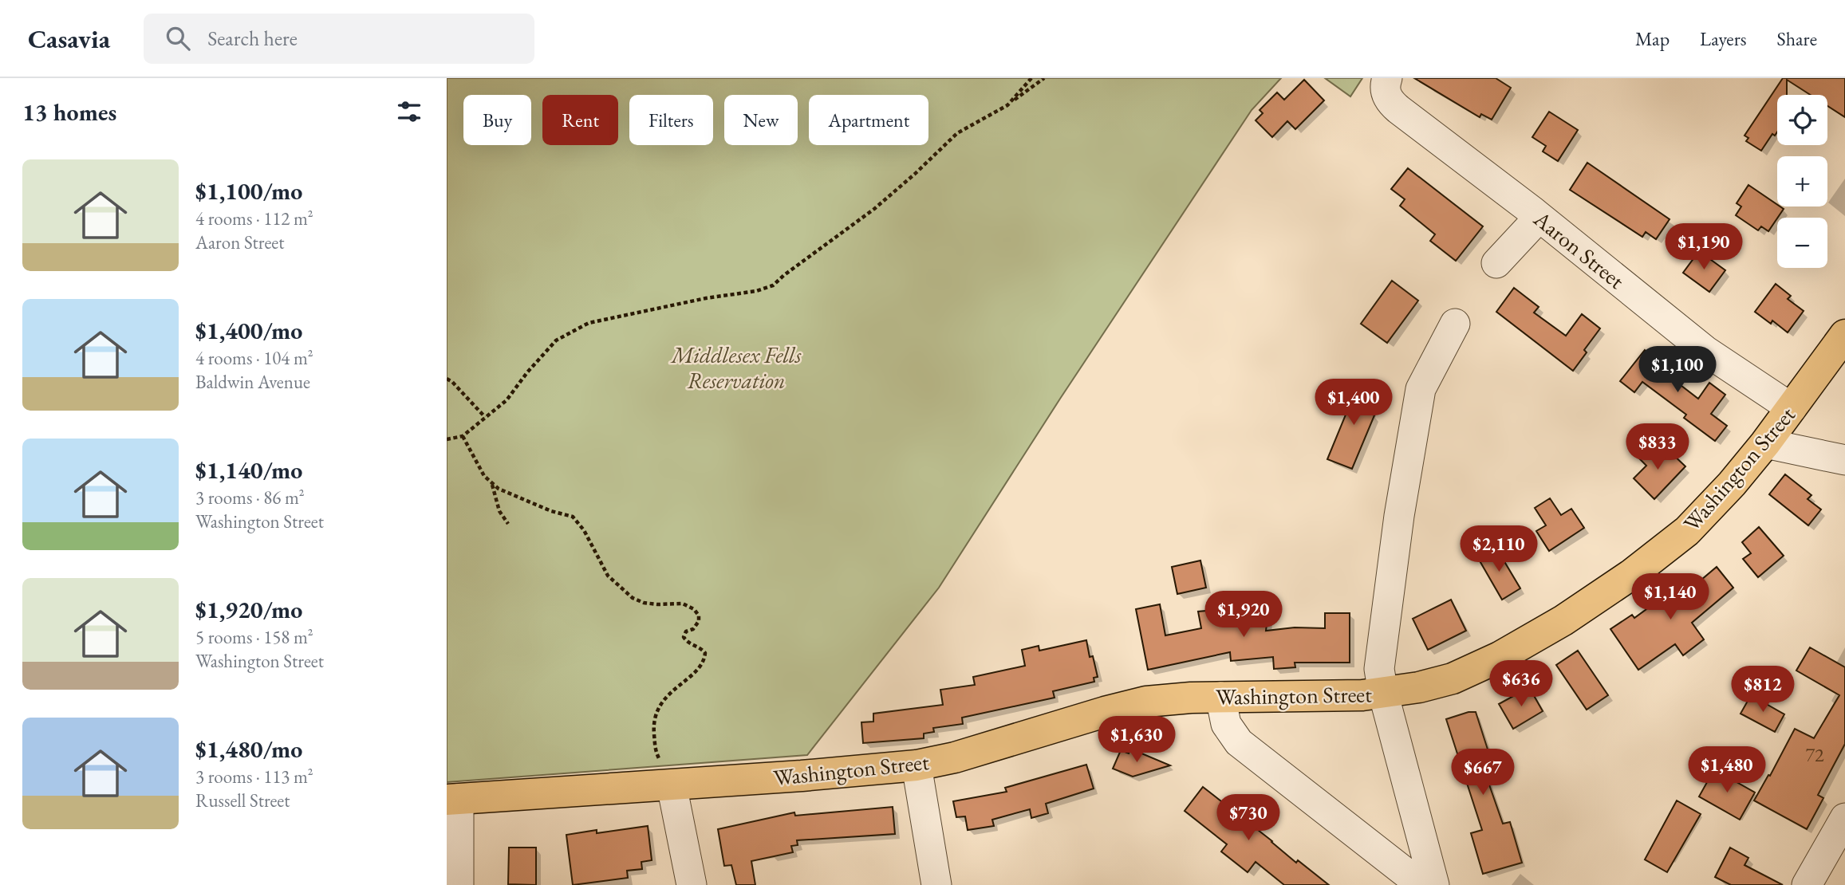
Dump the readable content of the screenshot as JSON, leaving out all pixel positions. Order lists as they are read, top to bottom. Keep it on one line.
{"streets":{"main road":["Washington Street"],"street":["Aaron Street"]},"crossings":[["Aaron Street","Washington Street"]],"parks":["Middlesex Fells Reservation"],"house_numbers":["72"],"page":{"header":"Casavia","search":"Search here","nav":["Map","Layers","Share"],"heading":"13 homes","map_buttons":["+","−"],"chip":["Buy","Rent","Filters","New","Apartment"],"list":[{"name":"$1,100/mo","note":"4 rooms · 112 m² · Aaron Street"},{"name":"$1,400/mo","note":"4 rooms · 104 m² · Baldwin Avenue"},{"name":"$1,140/mo","note":"3 rooms · 86 m² · Washington Street"},{"name":"$1,920/mo","note":"5 rooms · 158 m² · Washington Street"},{"name":"$1,480/mo","note":"3 rooms · 113 m² · Russell Street"}],"price":["$1,190","$1,100","$1,400","$833","$2,110","$1,140","$1,920","$636","$812","$1,630","$1,480","$667","$730"]}}
